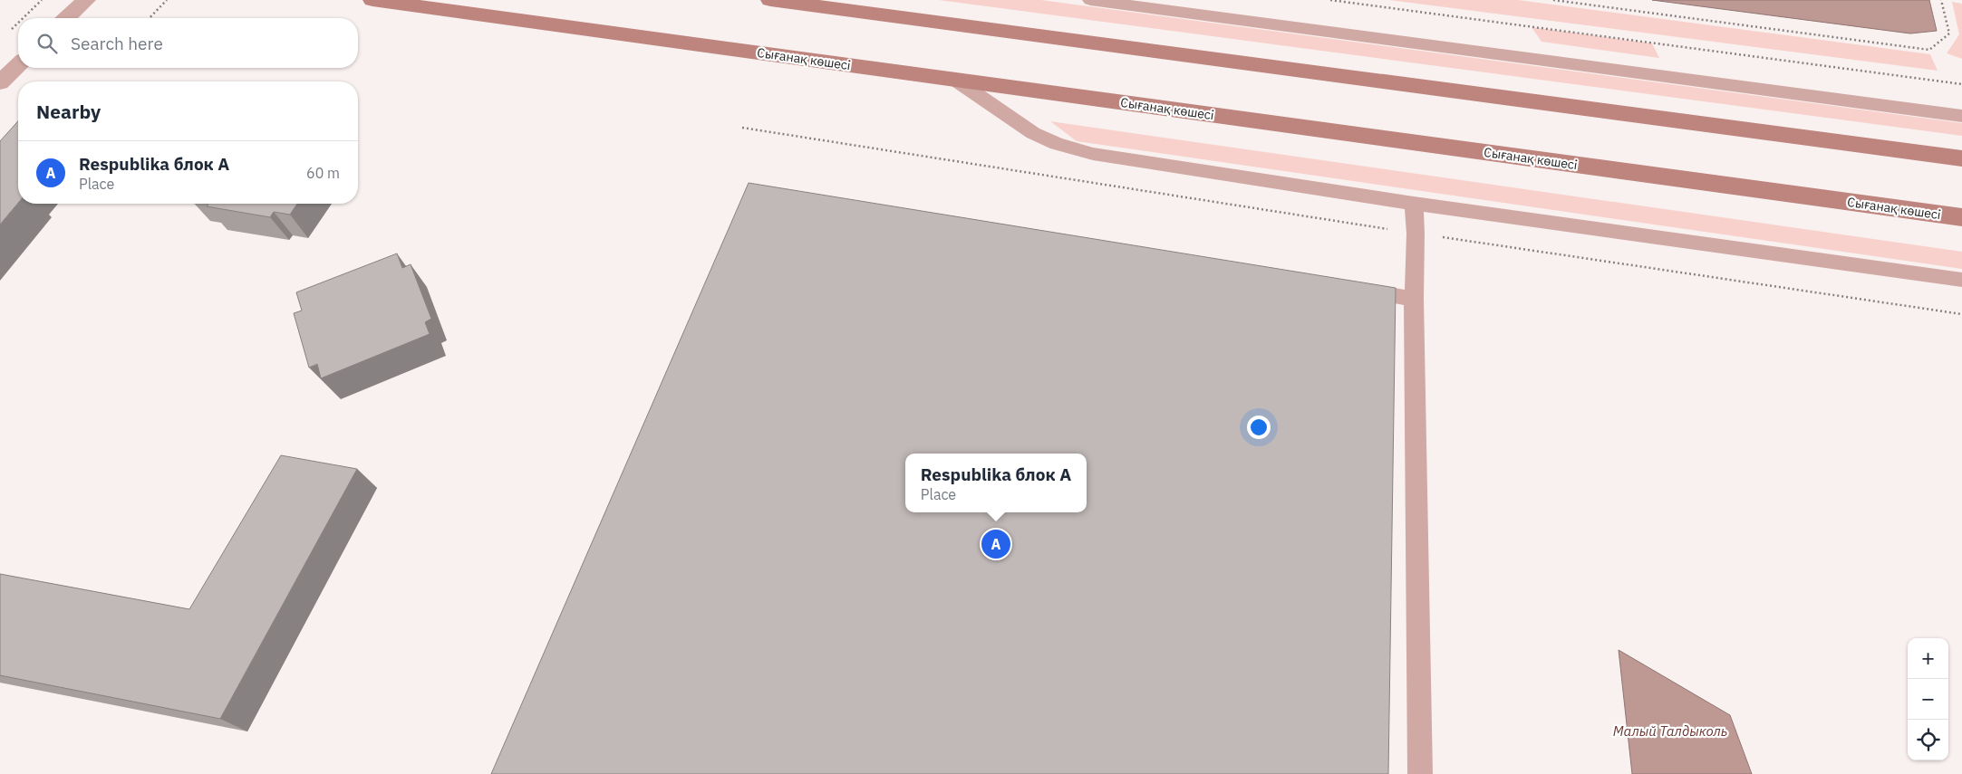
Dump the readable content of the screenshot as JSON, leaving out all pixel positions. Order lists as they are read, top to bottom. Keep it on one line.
{"streets":{"main road":["Сығанақ көшесі"]},"water":["Малый Талдыколь"],"page":{"search":"Search here","heading":"Nearby","list":[{"mark":"A","name":"Respublika блок А","note":"Place","value":"60 m"}],"popup":["Respublika блок А","Place"],"pins":"A","map_buttons":["+","−"]}}
